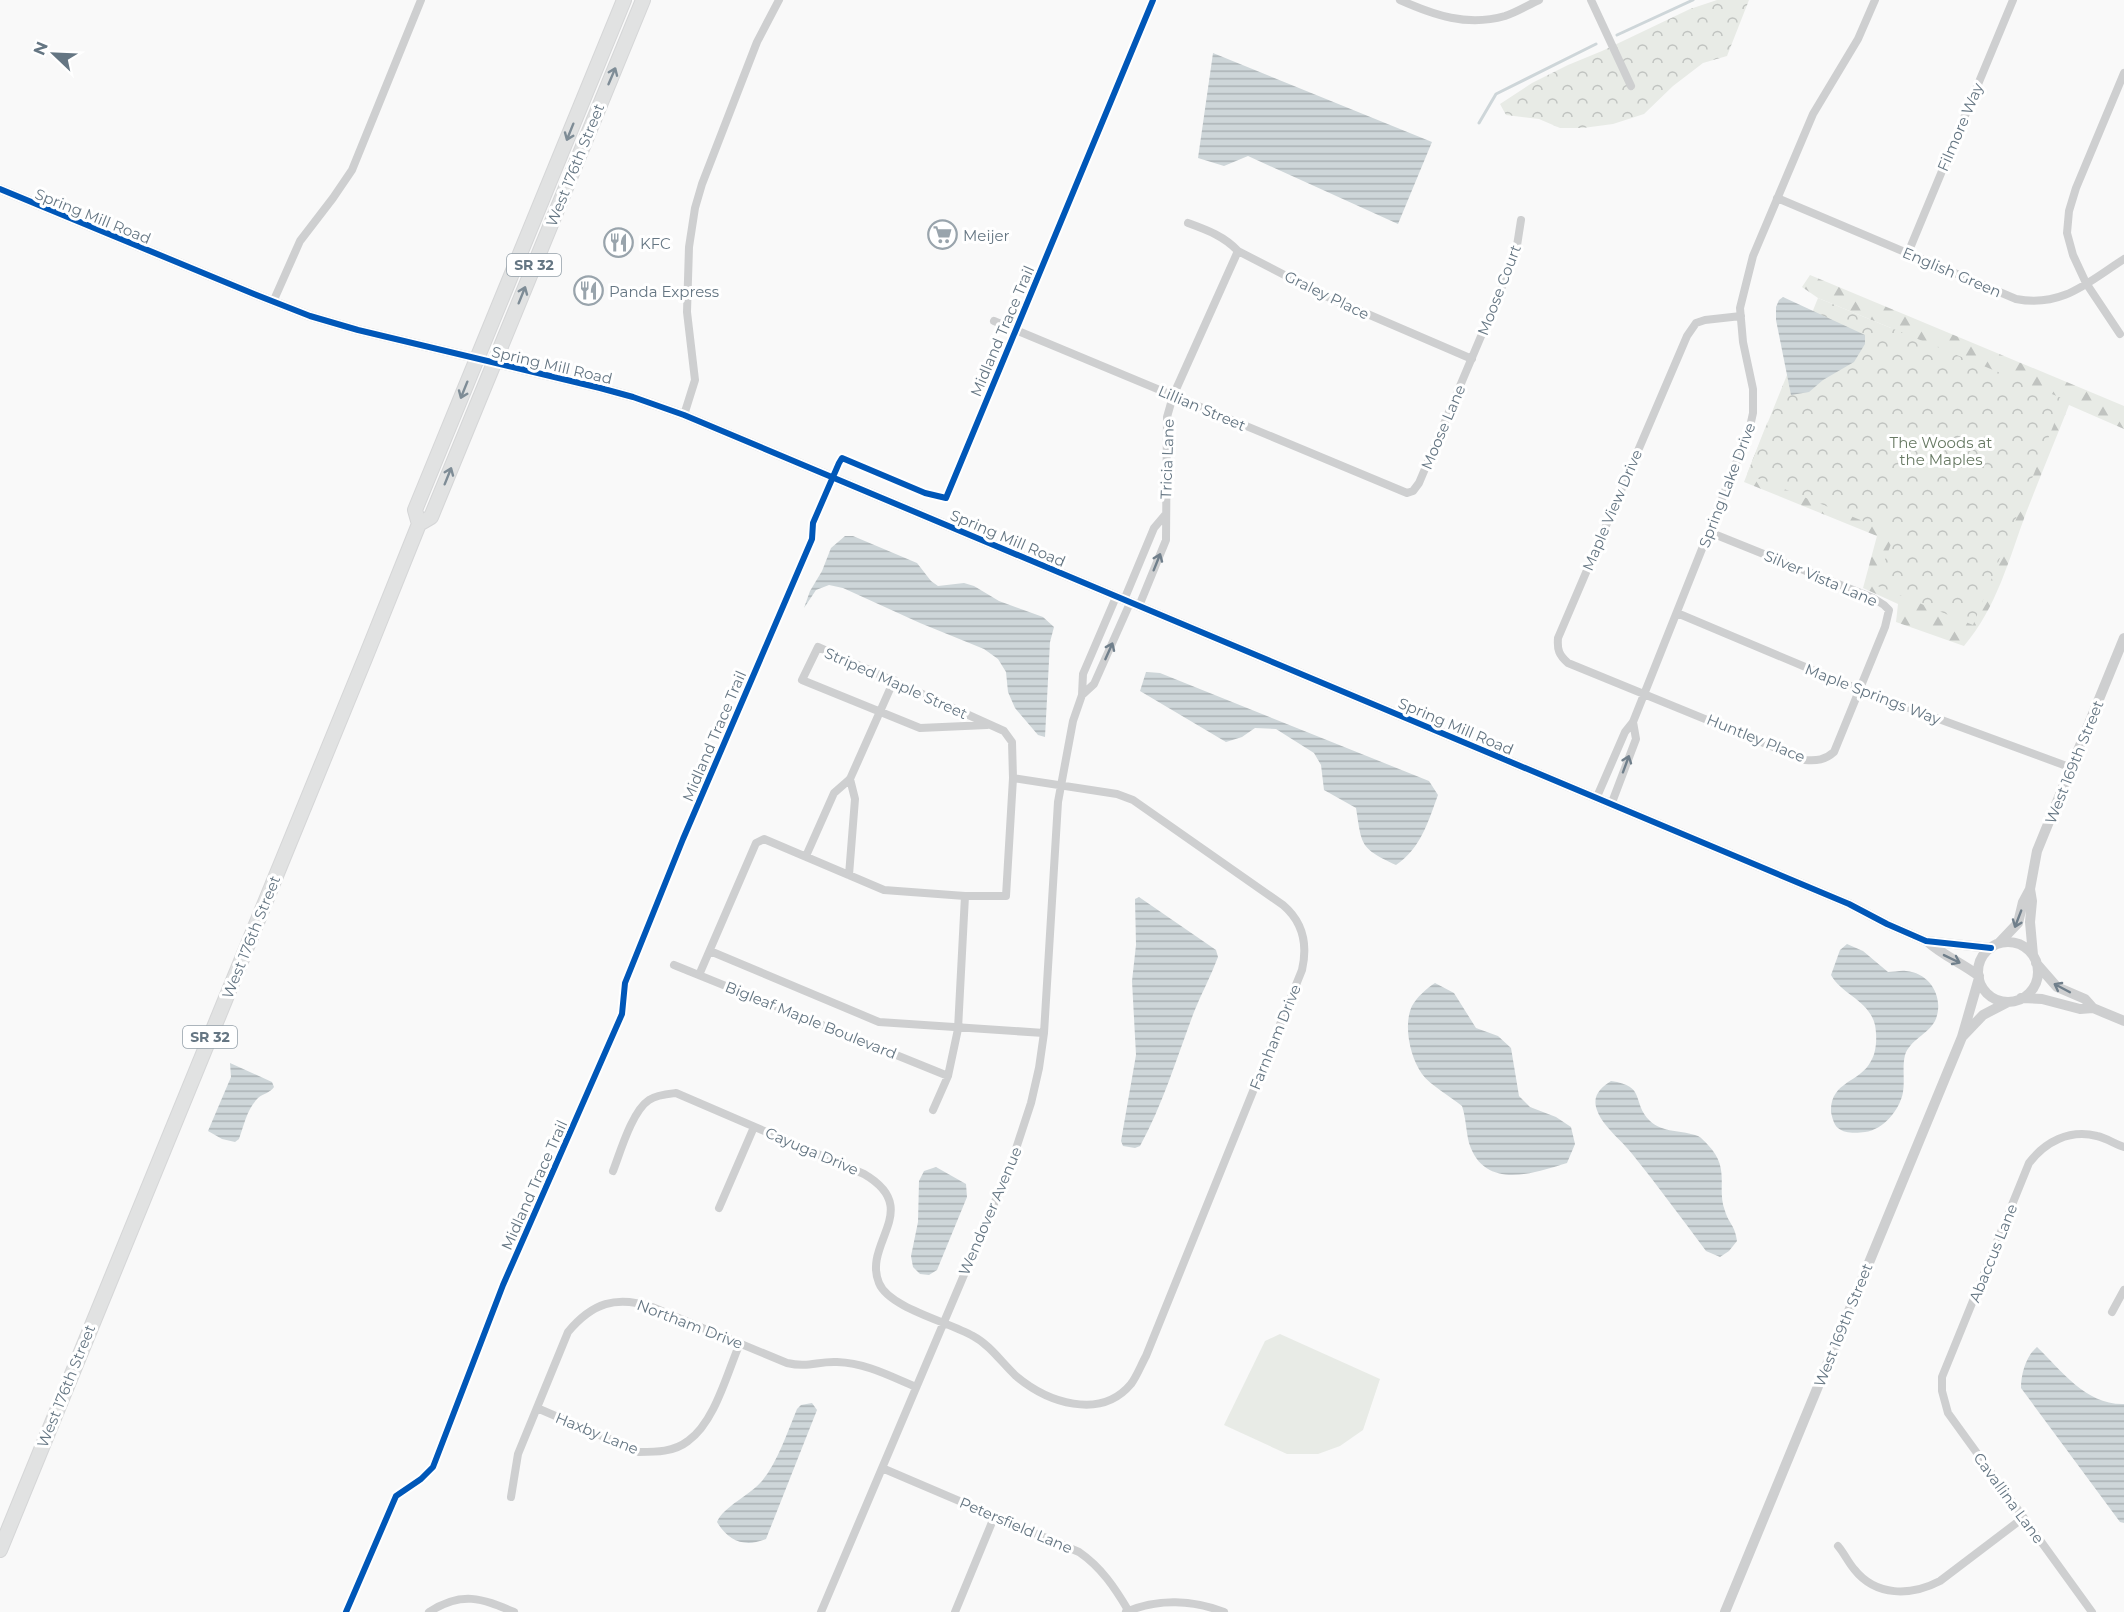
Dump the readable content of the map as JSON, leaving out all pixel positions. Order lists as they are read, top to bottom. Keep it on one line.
{"streets":{"main road":["West 176th Street","SR 32"],"street":["Filmore Way","Spring Mill Road","English Green","Moose Court","Graley Place","Lillian Street","Moose Lane","Tricia Lane","Spring Lake Drive","Maple View Drive","Silver Vista Lane","Striped Maple Street","Maple Springs Way","Huntley Place","West 169th Street","Bigleaf Maple Boulevard","Farnham Drive","Cayuga Drive","Wendover Avenue","Abaccus Lane","Northam Drive","Haxby Lane","Cavallina Lane","Petersfield Lane"],"cycle path":["Midland Trace Trail"]},"crossings":[["Filmore Way","English Green"],["West 176th Street","Spring Mill Road"],["Spring Mill Road","Tricia Lane"],["Spring Mill Road","Spring Lake Drive"],["Spring Mill Road","West 169th Street"],["Spring Mill Road","Wendover Avenue"],["English Green","Spring Lake Drive"],["Moose Court","Graley Place"],["Moose Court","Moose Lane"],["Graley Place","Moose Lane"],["Graley Place","Tricia Lane"],["Lillian Street","Moose Lane"],["Lillian Street","Tricia Lane"],["Tricia Lane","Wendover Avenue"],["Spring Lake Drive","Maple View Drive"],["Spring Lake Drive","Silver Vista Lane"],["Spring Lake Drive","Maple Springs Way"],["Spring Lake Drive","Huntley Place"],["Maple View Drive","Huntley Place"],["Silver Vista Lane","Maple Springs Way"],["Silver Vista Lane","Huntley Place"],["Maple Springs Way","Huntley Place"],["Maple Springs Way","West 169th Street"],["Bigleaf Maple Boulevard","Wendover Avenue"],["Farnham Drive","Cayuga Drive"],["Farnham Drive","Wendover Avenue"],["Cayuga Drive","Wendover Avenue"],["Wendover Avenue","Northam Drive"],["Wendover Avenue","Petersfield Lane"],["Abaccus Lane","Cavallina Lane"],["Northam Drive","Haxby Lane"]],"parks":["The Woods at the Maples"],"places":{"supermarket":["Meijer"],"restaurant":["KFC","Panda Express"]},"north":"top left"}
